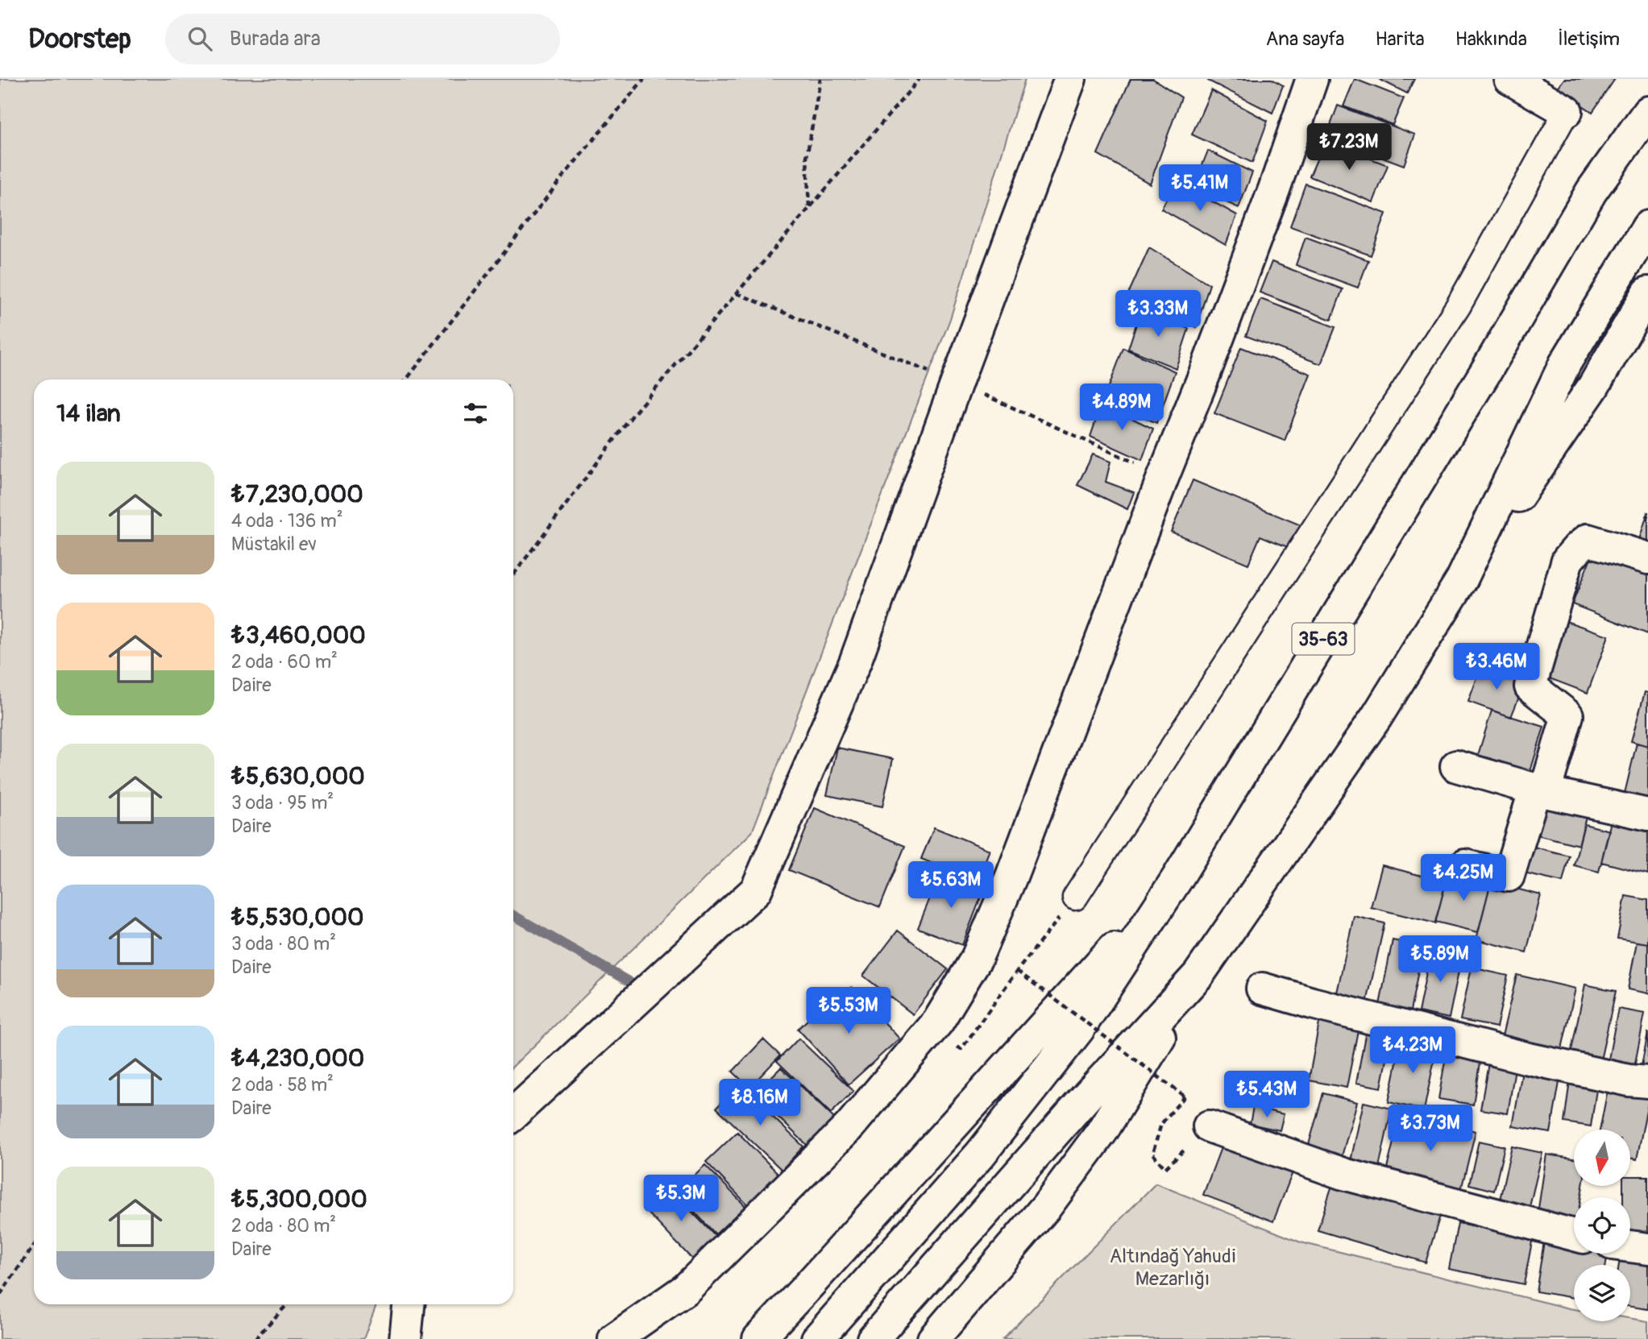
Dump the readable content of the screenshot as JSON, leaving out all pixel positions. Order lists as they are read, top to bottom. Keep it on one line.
{"streets":{"street":["35-63"]},"parks":["Altındağ Yahudi Mezarlığı"],"north":"bottom","page":{"header":"Doorstep","search":"Burada ara","nav":["Ana sayfa","Harita","Hakkında","İletişim"],"price":["₺7.23M","₺5.41M","₺3.33M","₺4.89M","₺3.46M","₺4.25M","₺5.63M","₺5.89M","₺5.53M","₺4.23M","₺5.43M","₺8.16M","₺3.73M","₺5.3M"],"heading":"14 ilan","list":[{"name":"₺7,230,000","note":"4 oda · 136 m² · Müstakil ev"},{"name":"₺3,460,000","note":"2 oda · 60 m² · Daire"},{"name":"₺5,630,000","note":"3 oda · 95 m² · Daire"},{"name":"₺5,530,000","note":"3 oda · 80 m² · Daire"},{"name":"₺4,230,000","note":"2 oda · 58 m² · Daire"},{"name":"₺5,300,000","note":"2 oda · 80 m² · Daire"}]}}
